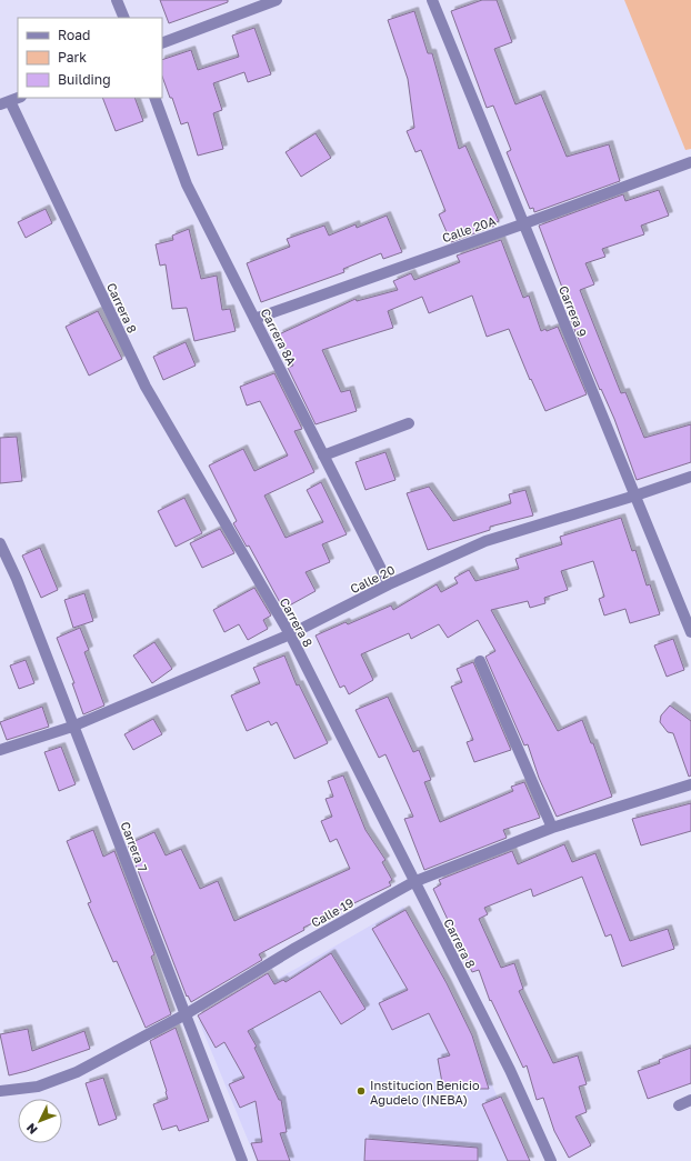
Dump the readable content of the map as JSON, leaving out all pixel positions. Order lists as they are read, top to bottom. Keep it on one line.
{"streets":{"street":["Calle 20A","Carrera 8","Carrera 9","Carrera 8A","Calle 20","Carrera 7","Calle 19"]},"crossings":[["Calle 20A","Carrera 9"],["Calle 20A","Carrera 8A"],["Carrera 8","Calle 20"],["Carrera 8","Calle 19"],["Carrera 9","Calle 20"],["Carrera 8A","Calle 20"],["Calle 20","Carrera 7"],["Carrera 7","Calle 19"]],"places":["Institucion Benicio Agudelo (INEBA)"],"legend":["Road","Park","Building"],"north":"bottom left"}
